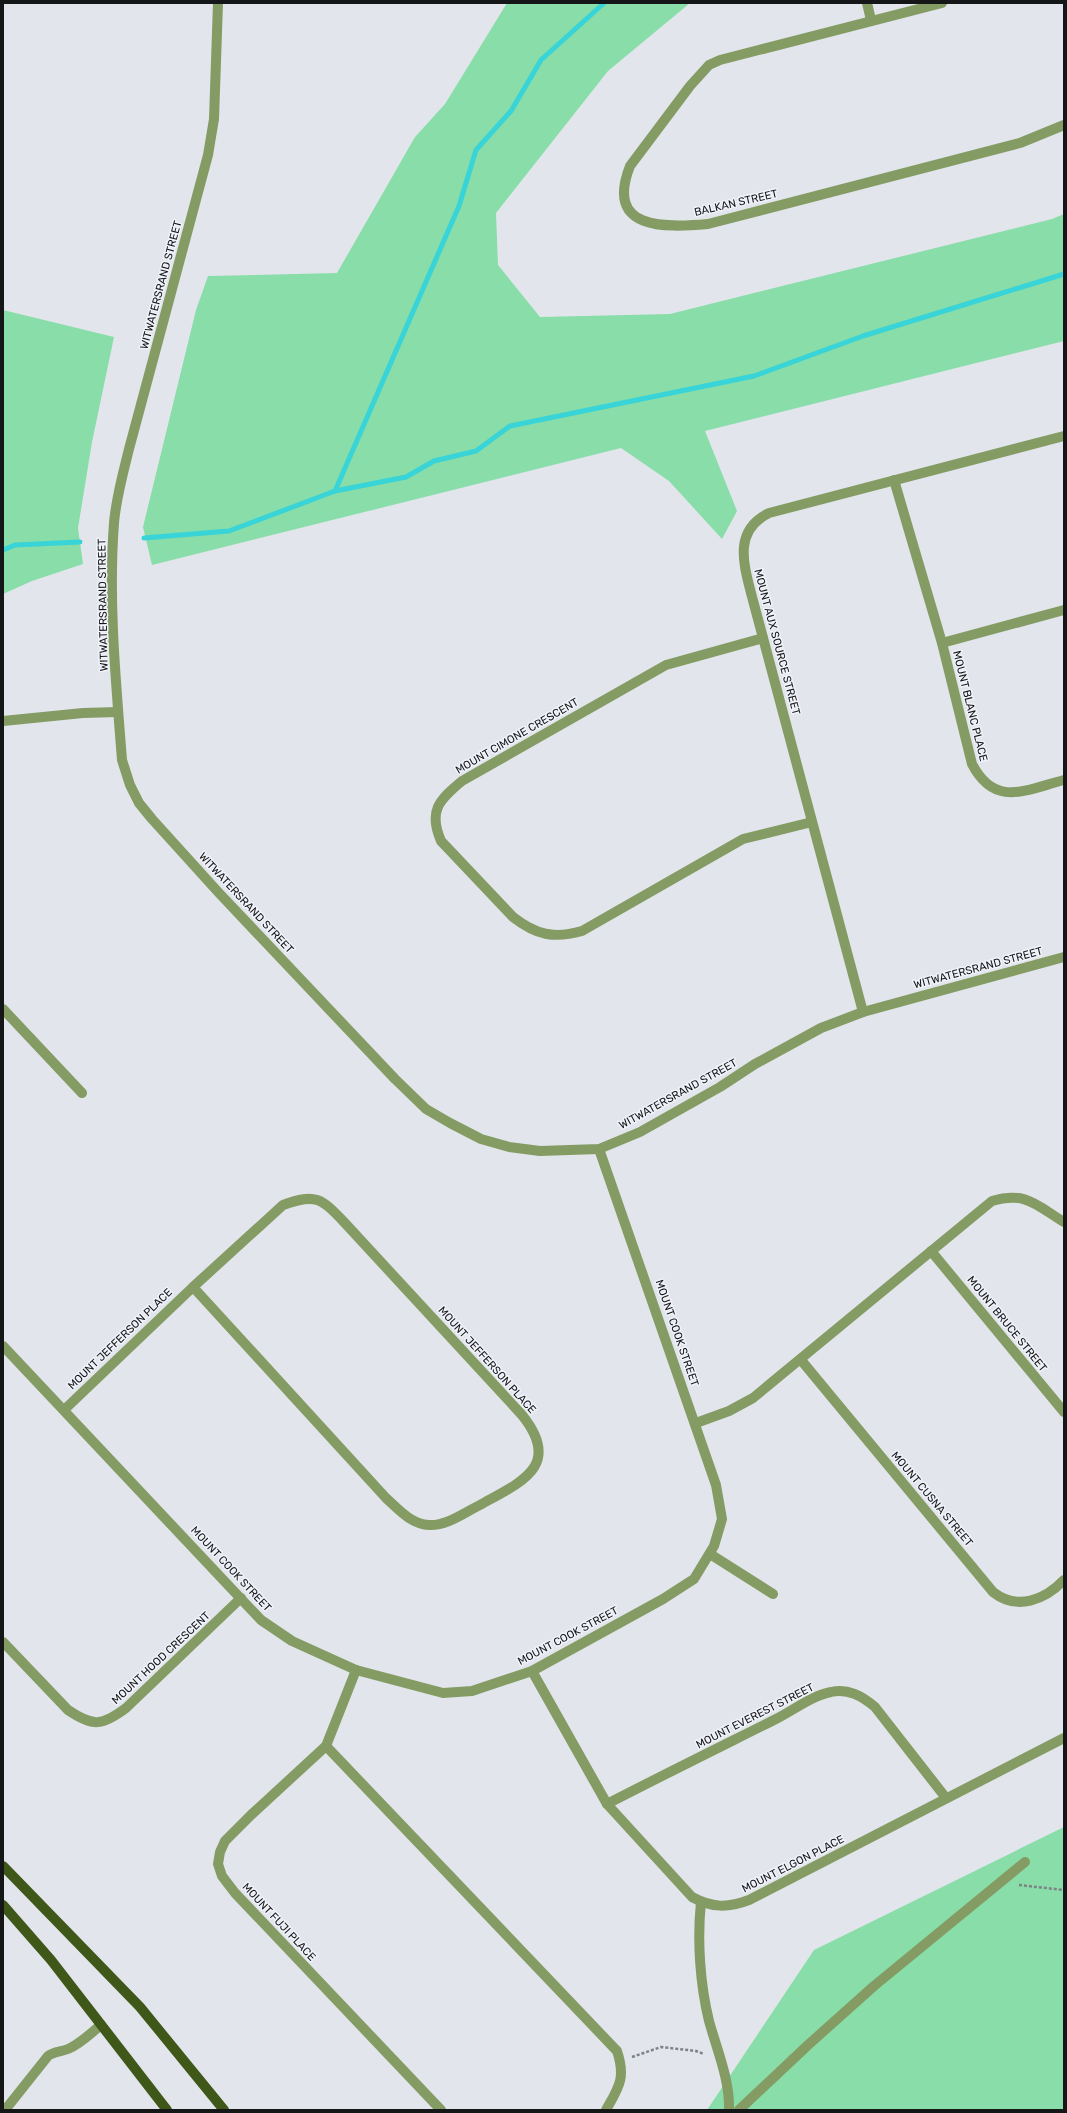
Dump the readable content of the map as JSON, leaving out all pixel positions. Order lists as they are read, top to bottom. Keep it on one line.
{"streets":{"street":["BALKAN STREET","WITWATERSRAND STREET","MOUNT AUX SOURCE STREET","MOUNT BLANC PLACE","MOUNT CIMONE CRESCENT","MOUNT BRUCE STREET","MOUNT COOK STREET","MOUNT JEFFERSON PLACE","MOUNT CUSNA STREET","MOUNT HOOD CRESCENT","MOUNT EVEREST STREET","MOUNT ELGON PLACE","MOUNT FUJI PLACE"]},"crossings":[["WITWATERSRAND STREET","MOUNT AUX SOURCE STREET"],["WITWATERSRAND STREET","MOUNT COOK STREET"],["MOUNT AUX SOURCE STREET","MOUNT BLANC PLACE"],["MOUNT AUX SOURCE STREET","MOUNT CIMONE CRESCENT"],["MOUNT COOK STREET","MOUNT JEFFERSON PLACE"],["MOUNT COOK STREET","MOUNT HOOD CRESCENT"],["MOUNT COOK STREET","MOUNT ELGON PLACE"],["MOUNT COOK STREET","MOUNT FUJI PLACE"],["MOUNT EVEREST STREET","MOUNT ELGON PLACE"]]}
